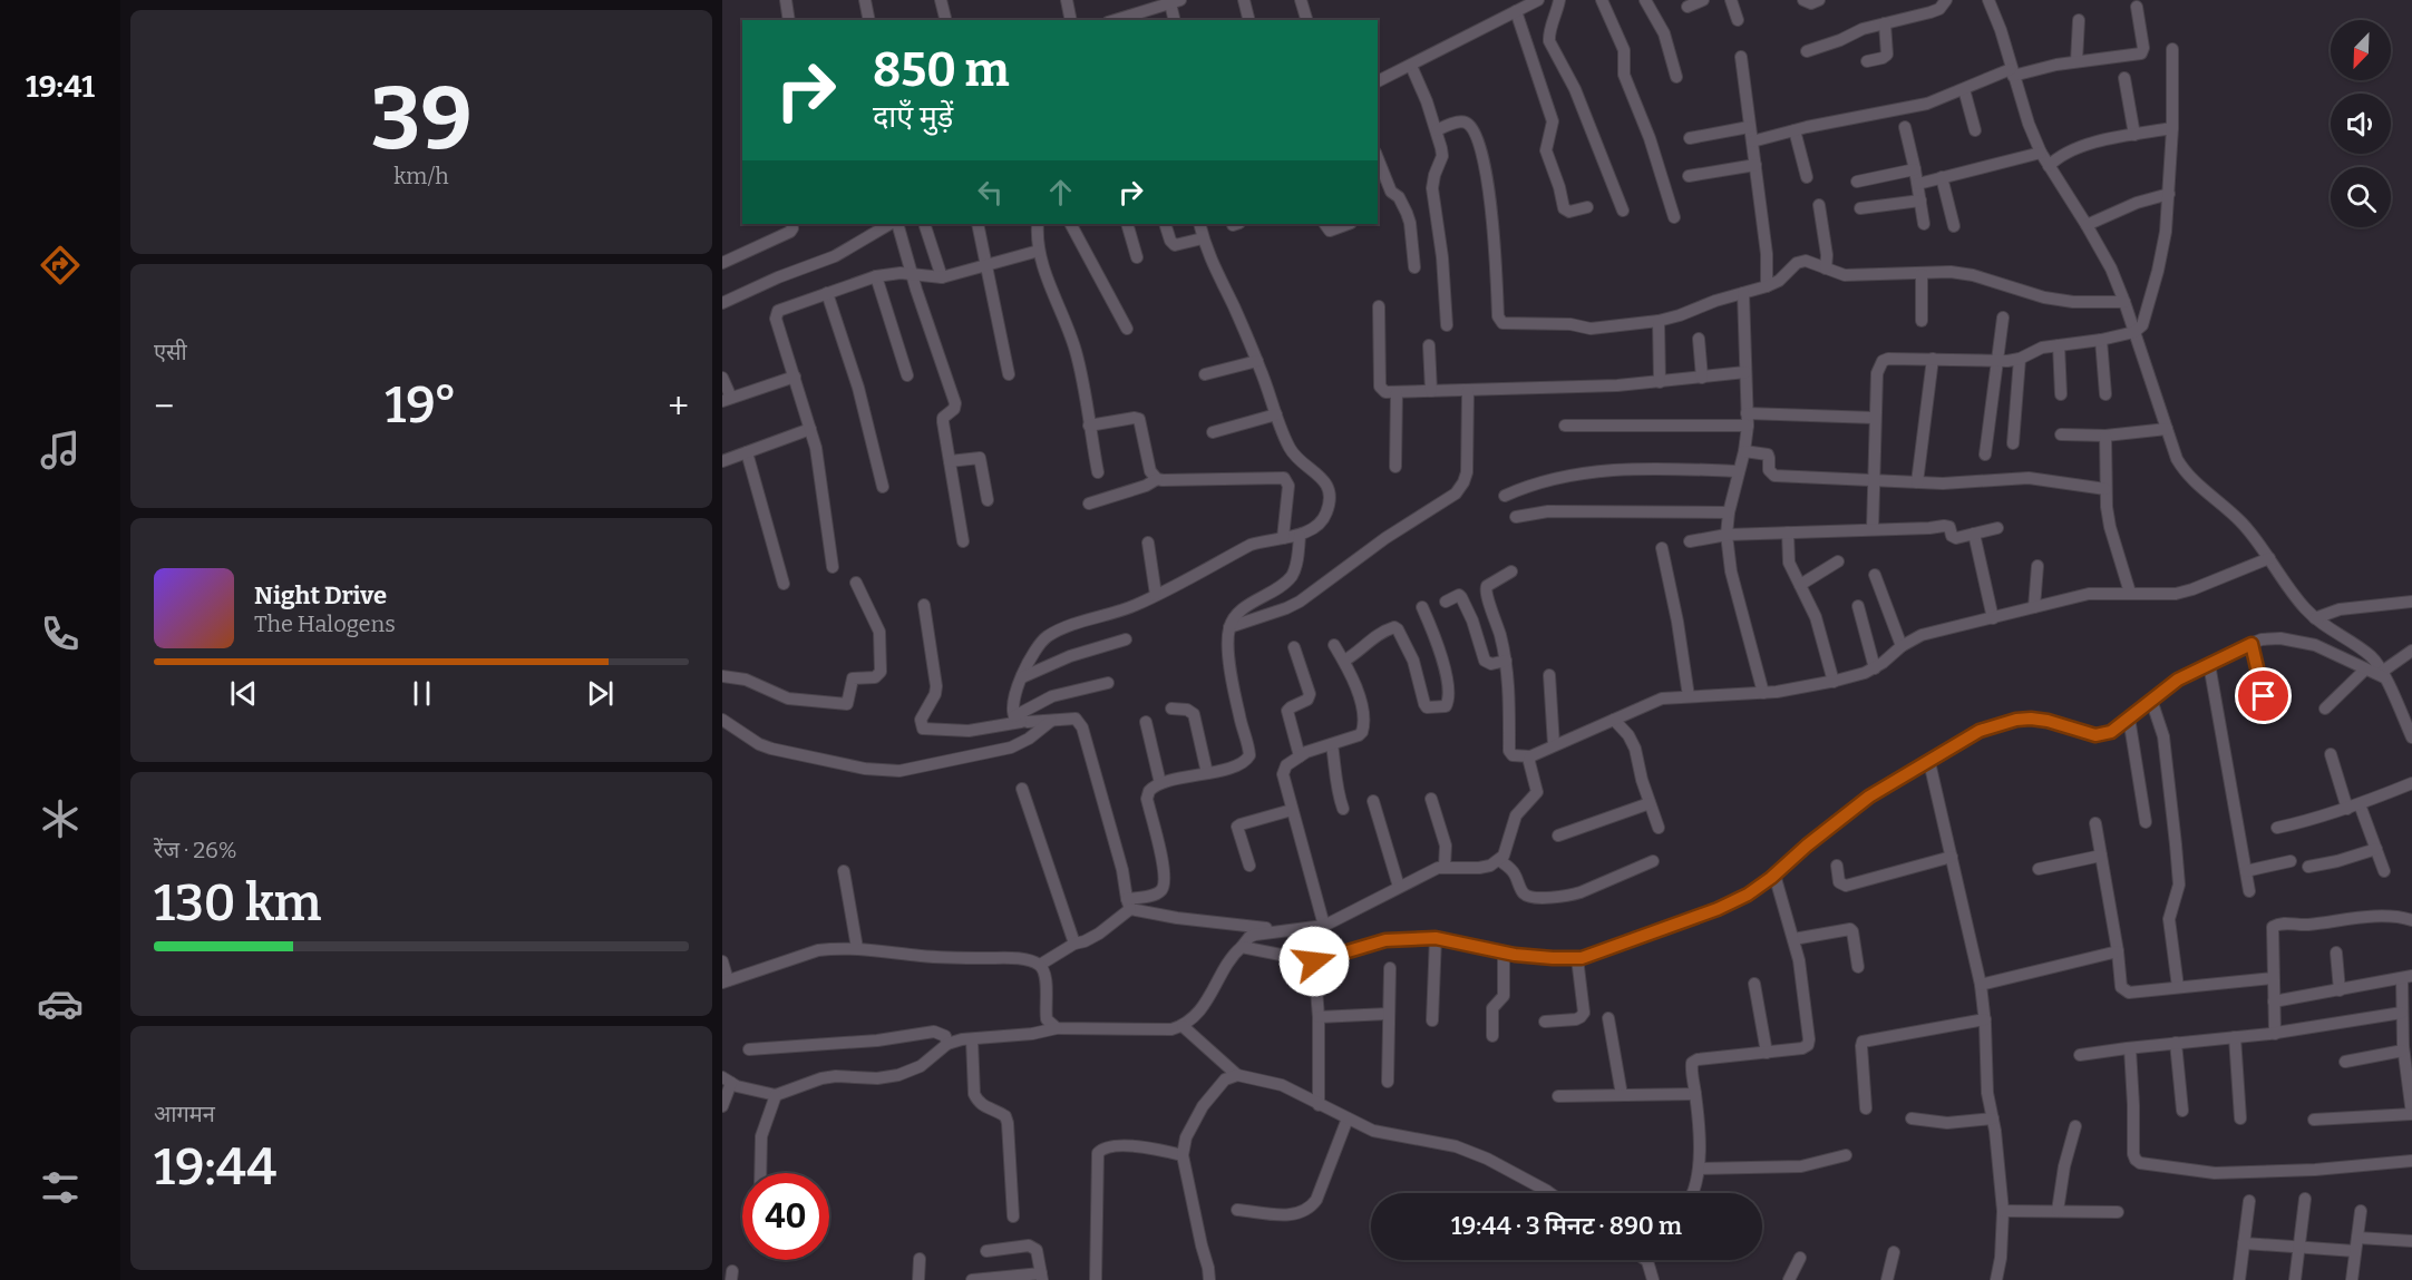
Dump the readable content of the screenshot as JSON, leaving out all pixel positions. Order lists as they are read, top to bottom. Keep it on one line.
{"north":"bottom left","page":{"tabs":"19:41","tile":[["39","km/h"],"एसी",["रेंज · 26%","130 km"],["आगमन","19:44"]],"turn":["850 m","दाएँ मुड़ें"],"heat":["−","19°","+"],"song":["Night Drive","The Halogens"],"limit":"40","trip":"19:44 · 3 मिनट · 890 m"}}
